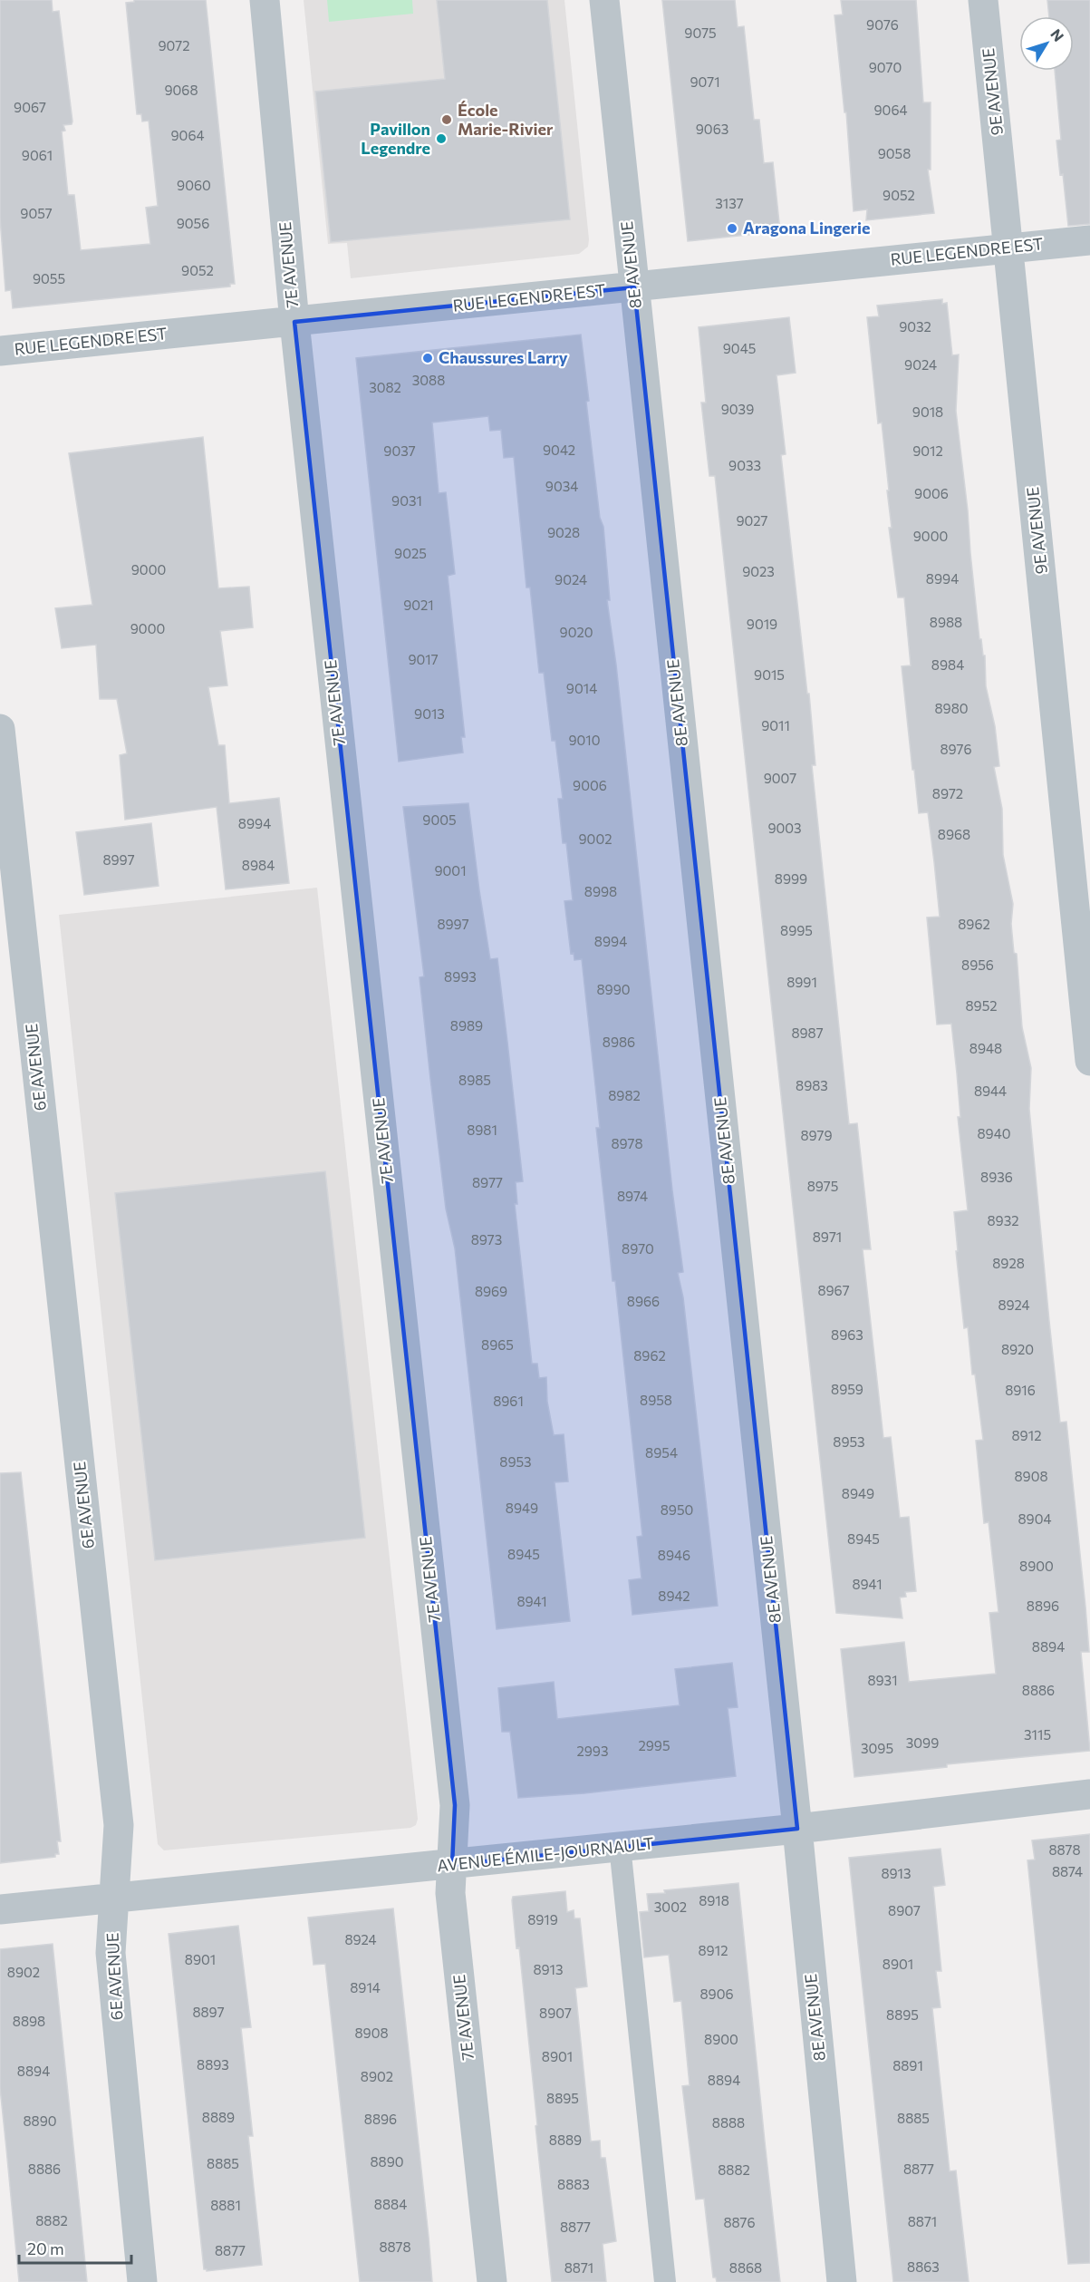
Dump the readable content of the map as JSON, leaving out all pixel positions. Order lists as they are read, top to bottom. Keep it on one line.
{"streets":{"street":["9E AVENUE","RUE LEGENDRE EST","7E AVENUE","8E AVENUE","6E AVENUE","AVENUE ÉMILE-JOURNAULT"]},"crossings":[["9E AVENUE","RUE LEGENDRE EST"],["RUE LEGENDRE EST","7E AVENUE"],["RUE LEGENDRE EST","8E AVENUE"],["7E AVENUE","AVENUE ÉMILE-JOURNAULT"],["8E AVENUE","AVENUE ÉMILE-JOURNAULT"],["6E AVENUE","AVENUE ÉMILE-JOURNAULT"]],"places":["École Marie-Rivier","Pavillon Legendre","Aragona Lingerie","Chaussures Larry"],"house_numbers":["9076","9075","9072","9070","9071","9068","9067","9064","9063","9064","9058","9061","9060","9052","3137","9057","9056","9052","9055","9032","9045","9024","3088","3082","9039","9018","9042","9037","9012","9033","9034","9006","9031","9027","9028","9000","9025","9000","9023","8994","9024","9021","8988","9019","9000","9020","9017","8984","9015","9014","8980","9013","9011","9010","8976","9007","9006","8972","9005","8994","9003","8968","9002","8997","8984","9001","8999","8998","8997","8962","8995","8994","8956","8993","8991","8990","8952","8989","8987","8986","8948","8985","8983","8944","8982","8981","8940","8979","8978","8936","8977","8975","8974","8932","8971","8973","8970","8928","8967","8969","8966","8924","8963","8965","8920","8962","8959","8916","8958","8961","8912","8953","8954","8953","8908","8949","8949","8950","8904","8945","8945","8946","8900","8941","8942","8941","8896","8894","8931","8886","3115","3099","2995","3095","2993","8878","8874","8913","8918","3002","8907","8919","8924","8912","8901","8901","8913","8902","8914","8906","8897","8907","8895","8898","8908","8900","8901","8893","8891","8894","8902","8894","8895","8889","8885","8896","8890","8888","8889","8890","8885","8886","8877","8882","8883","8884","8881","8882","8871","8876","8877","8878","8877","8863","8871","8868"],"scale_bar":"20 m","north":"top right"}
